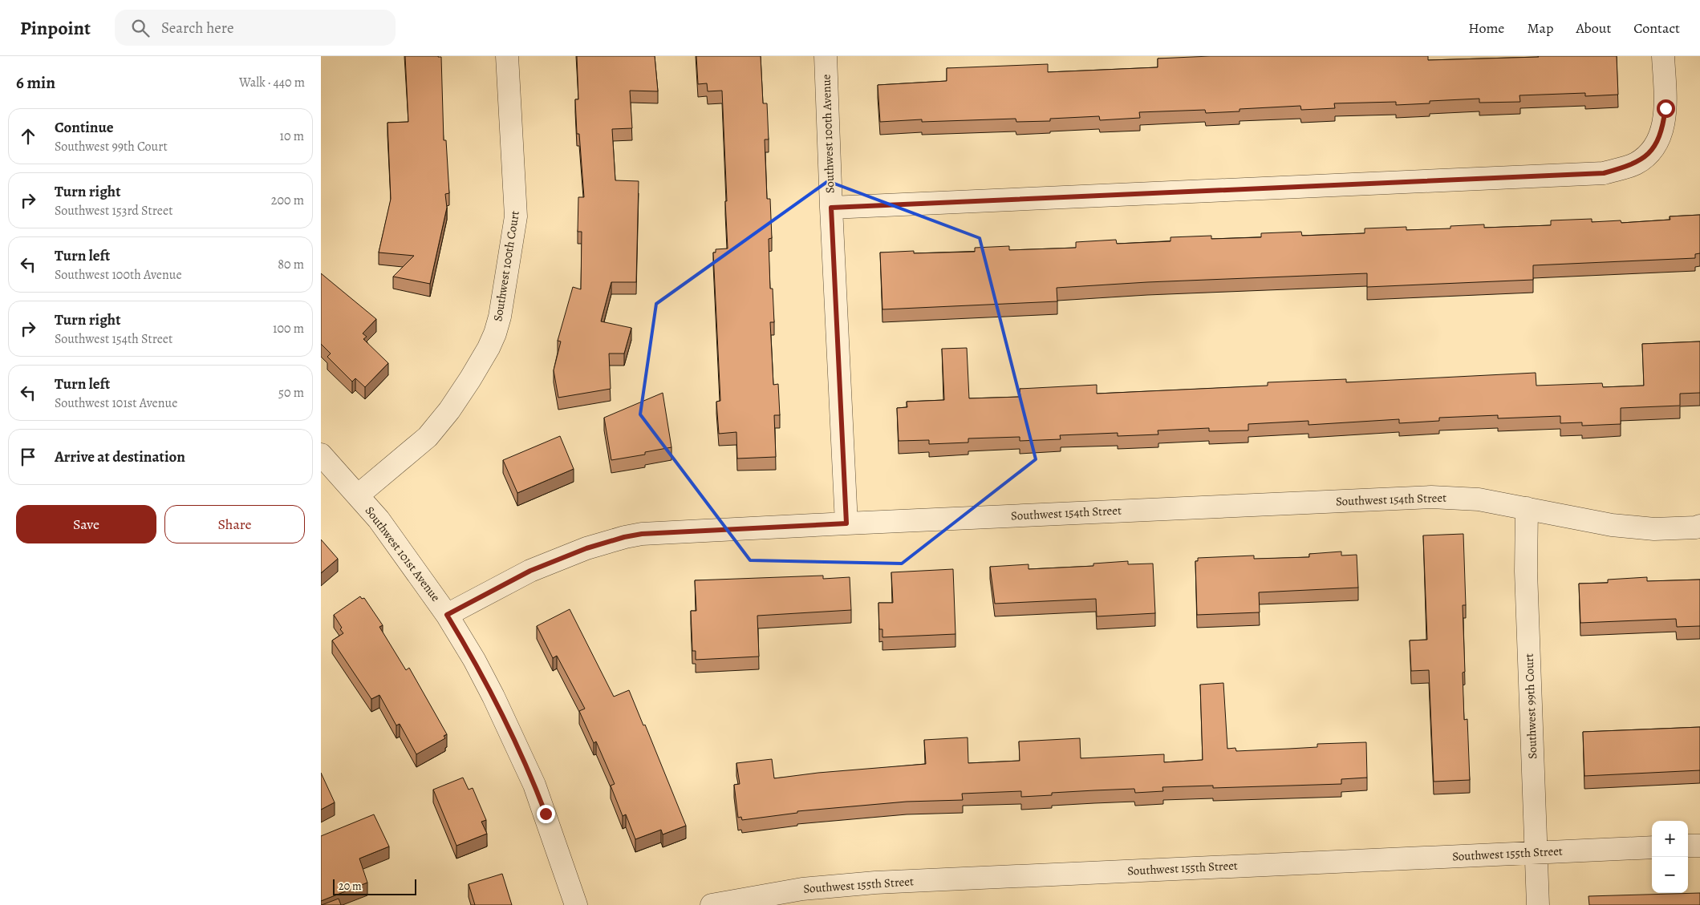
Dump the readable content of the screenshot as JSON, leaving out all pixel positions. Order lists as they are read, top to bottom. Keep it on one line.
{"streets":{"street":["Southwest 100th Avenue","Southwest 100th Court","Southwest 154th Street","Southwest 101st Avenue","Southwest 99th Court","Southwest 155th Street"]},"crossings":[["Southwest 100th Avenue","Southwest 154th Street"],["Southwest 100th Court","Southwest 101st Avenue"],["Southwest 154th Street","Southwest 101st Avenue"],["Southwest 154th Street","Southwest 99th Court"],["Southwest 99th Court","Southwest 155th Street"]],"scale_bar":"20 m","page":{"header":"Pinpoint","search":"Search here","nav":["Home","Map","About","Contact"],"heading":["6 min","Walk · 440 m"],"list":[["Continue","Southwest 99th Court","10 m"],["Turn right","Southwest 153rd Street","200 m"],["Turn left","Southwest 100th Avenue","80 m"],["Turn right","Southwest 154th Street","100 m"],["Turn left","Southwest 101st Avenue","50 m"],"Arrive at destination"],"buttons":["Save","Share"],"map_buttons":["+","−"],"scale":"20 m"}}
